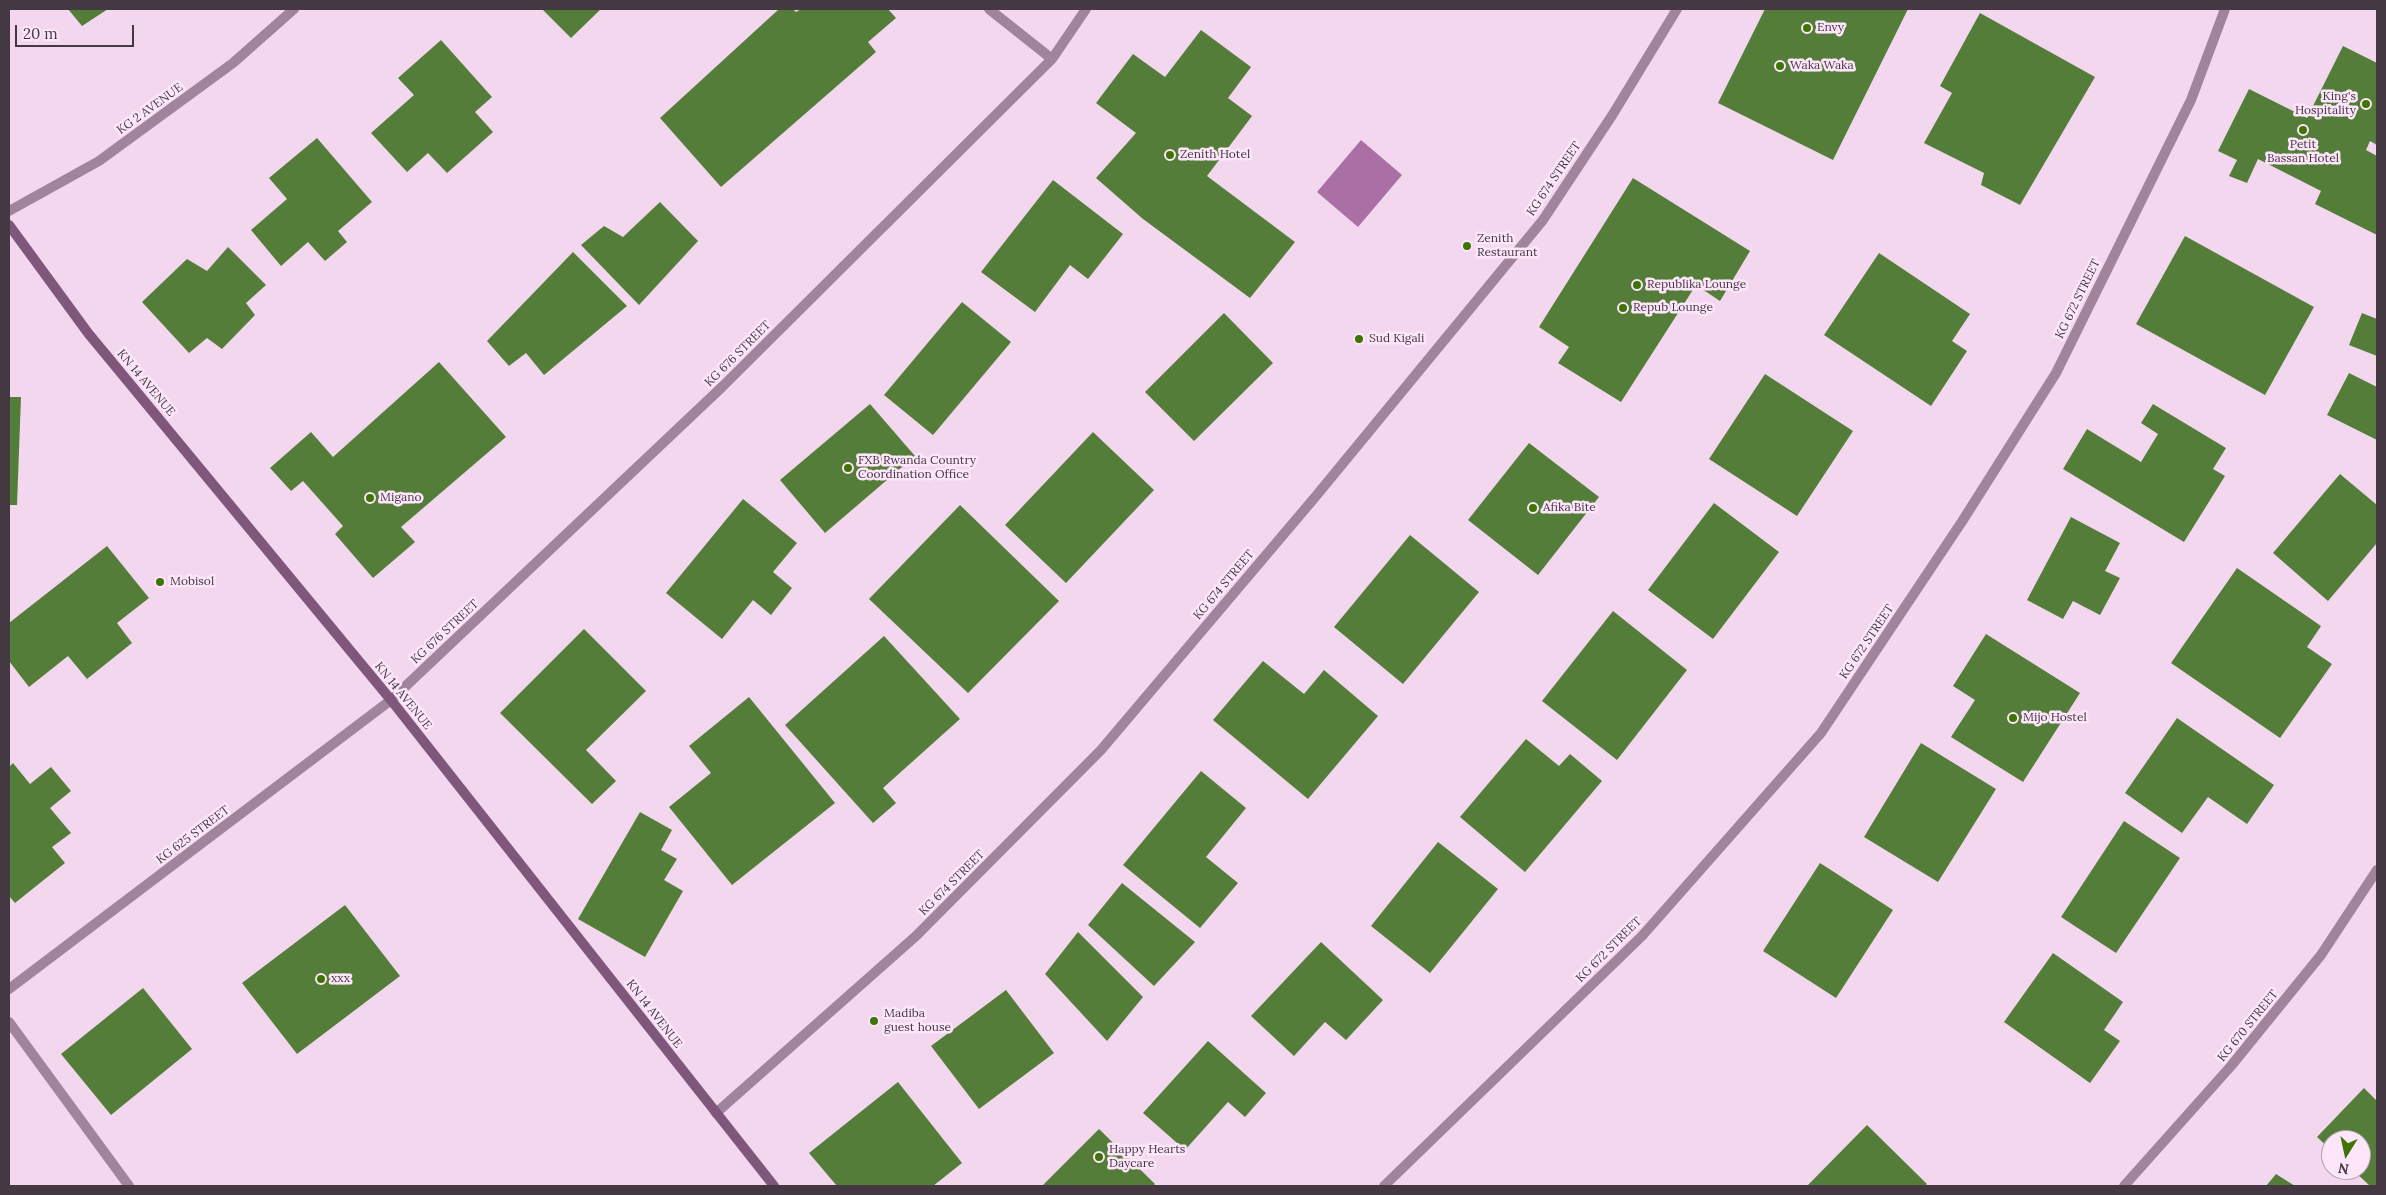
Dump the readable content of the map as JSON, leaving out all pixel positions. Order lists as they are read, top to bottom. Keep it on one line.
{"streets":{"main road":["KN 14 AVENUE"],"street":["KG 2 AVENUE","KG 674 STREET","KG 672 STREET","KG 676 STREET","KG 625 STREET","KG 670 STREET"]},"crossings":[["KG 674 STREET","KN 14 AVENUE"],["KG 676 STREET","KN 14 AVENUE"],["KG 676 STREET","KG 625 STREET"],["KN 14 AVENUE","KG 625 STREET"]],"places":["Envy","Waka Waka","King's Hospitality","Petit Bassan Hotel","Zenith Hotel","Zenith Restaurant","Republika Lounge","Repub Lounge","Sud Kigali","FXB Rwanda Country Coordination Office","Migano","Afika Bite","Mobisol","Mijo Hostel","xxx","Madiba guest house","Happy Hearts Daycare"],"scale_bar":"20 m","north":"bottom"}
